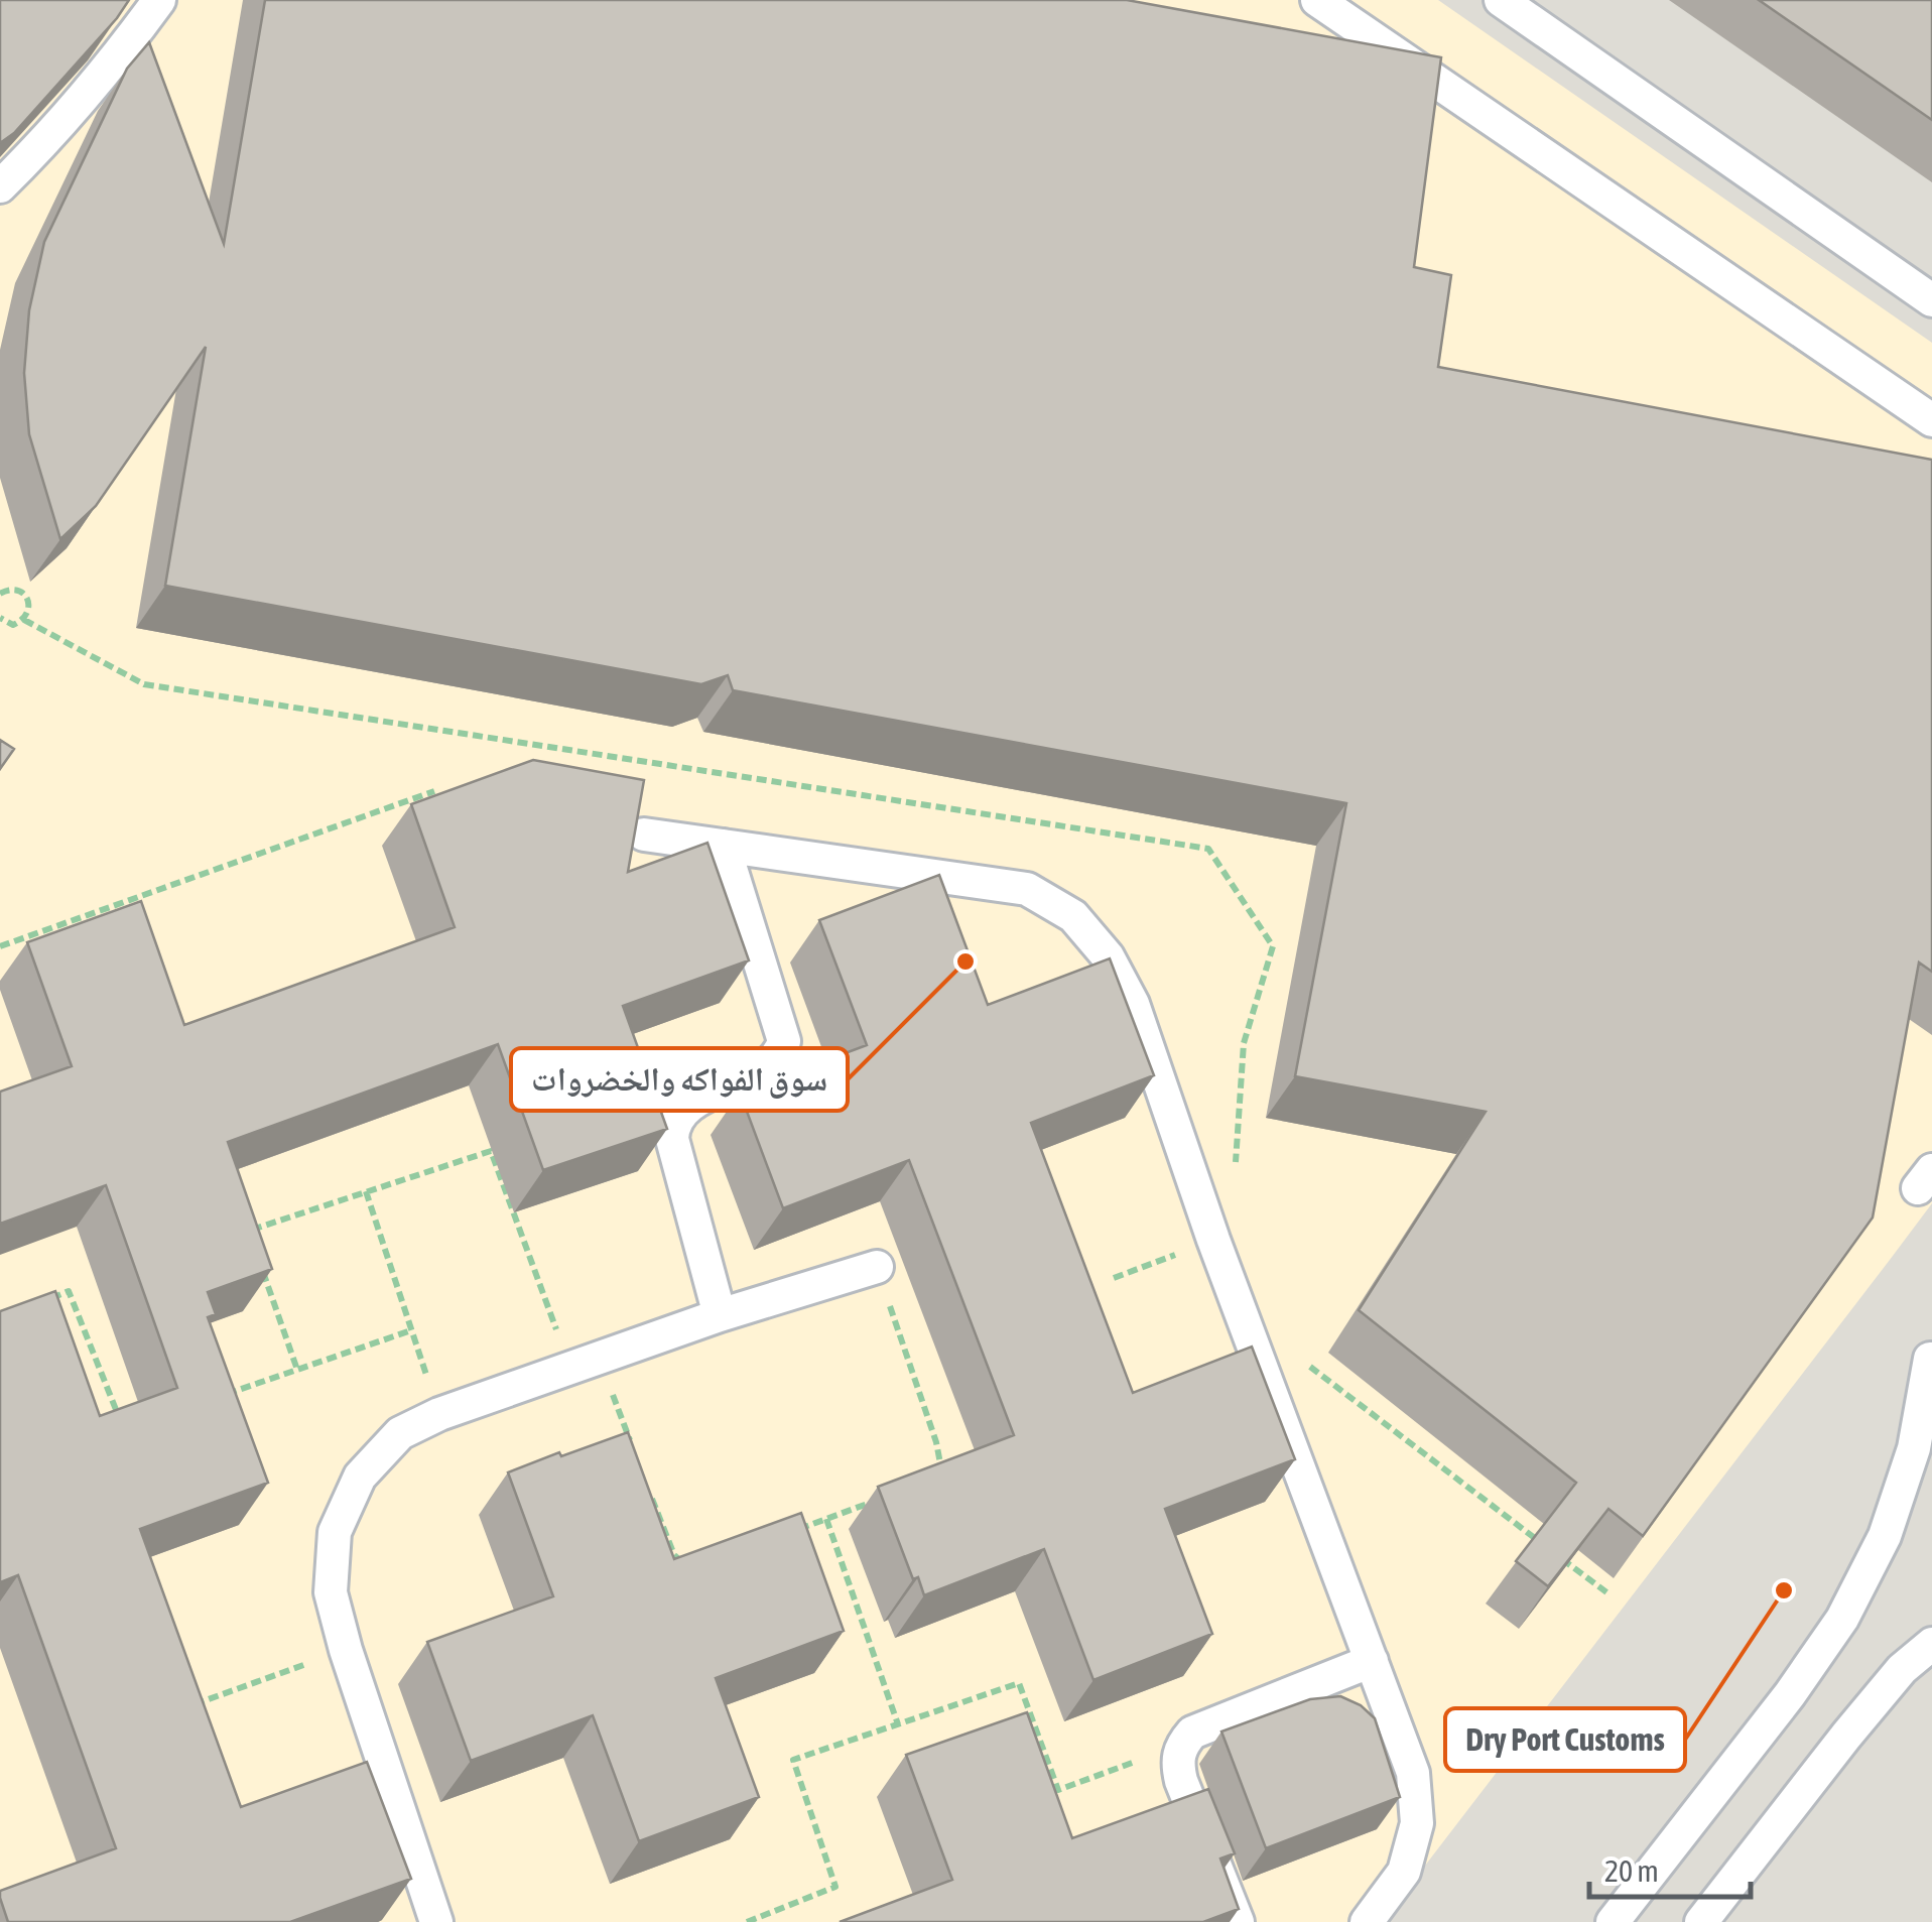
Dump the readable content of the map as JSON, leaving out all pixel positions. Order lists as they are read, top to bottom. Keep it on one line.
{"places":["سوق الفواكه والخضروات","Dry Port Customs"],"scale_bar":"20 m"}
